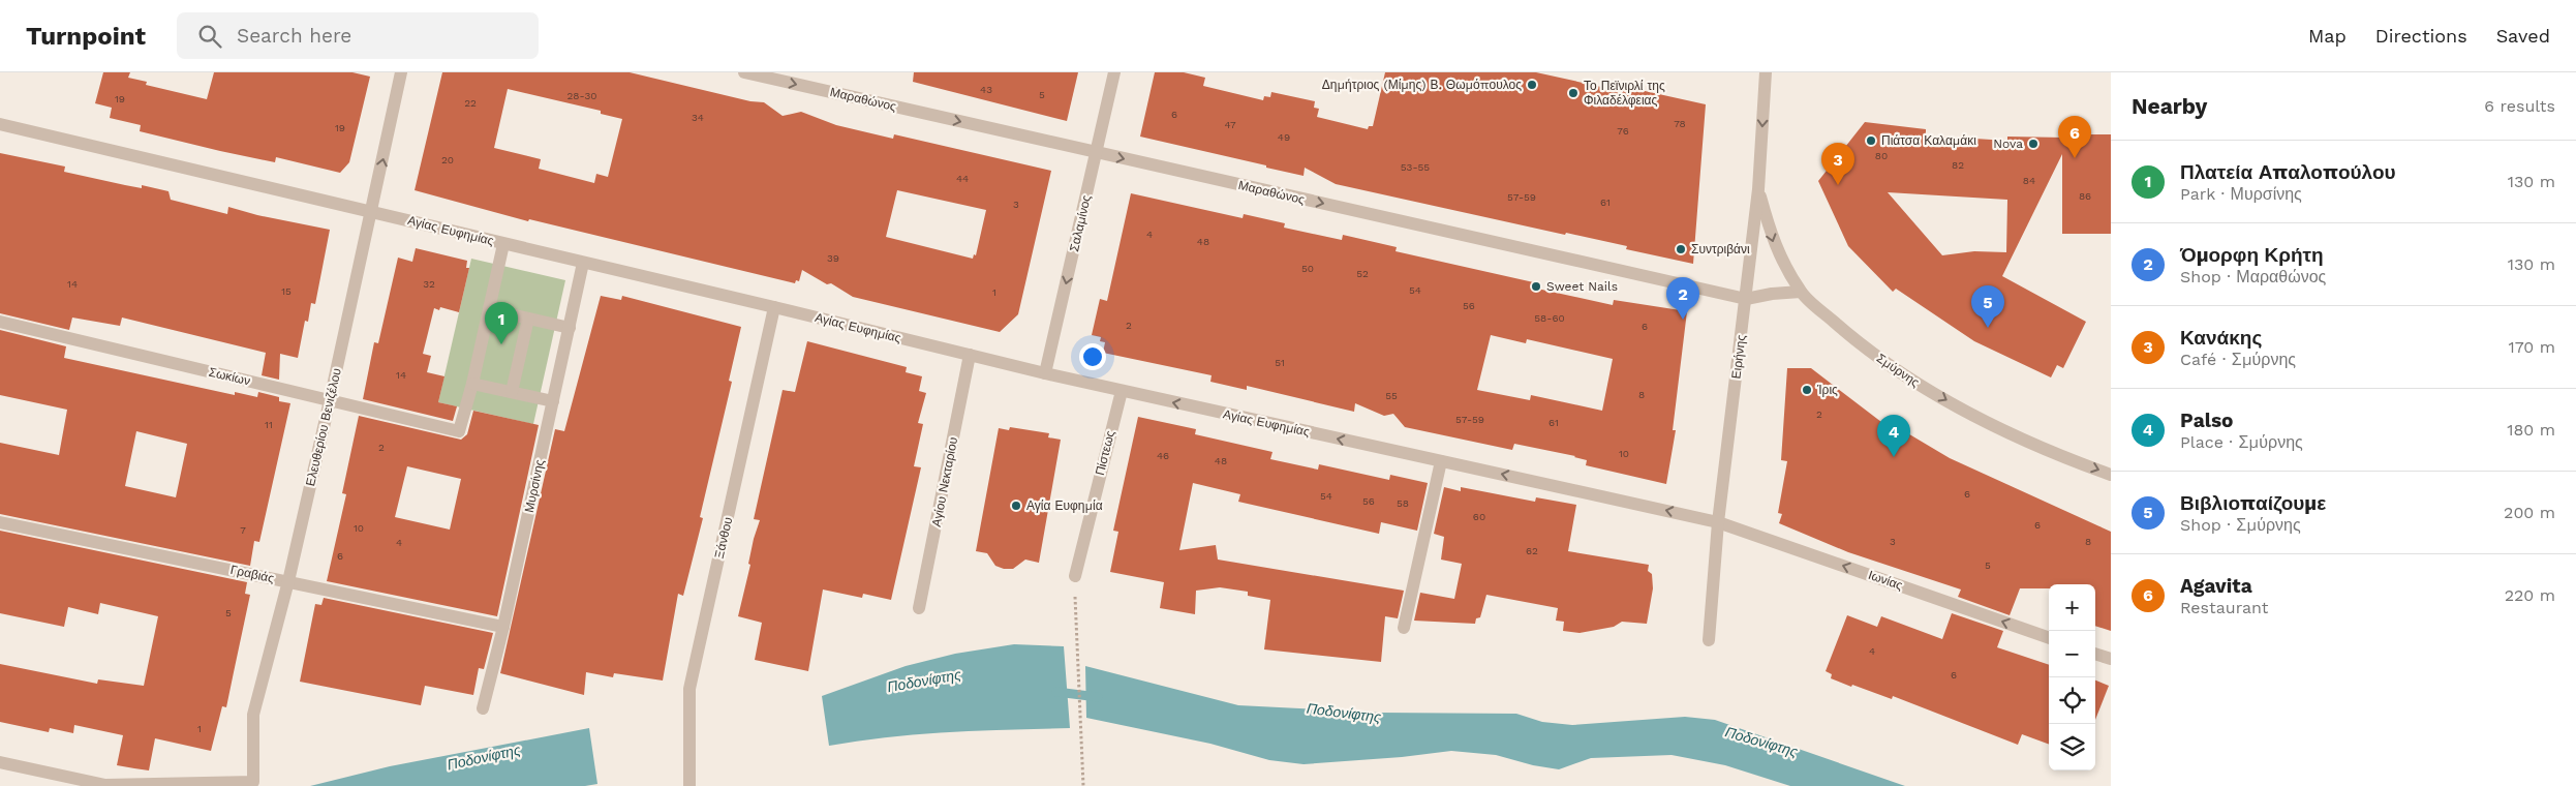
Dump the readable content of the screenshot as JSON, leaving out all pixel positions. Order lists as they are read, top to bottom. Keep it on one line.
{"streets":{"street":["Μαραθώνος","Σαλαμίνος","Αγίας Ευφημίας","Ειρήνης","Σμύρνης","Σωκίων","Ελευθερίου Βενιζέλου","Πίστεως","Αγίου Νεκταρίου","Μυρσίνης","Ξάνθου","Γραβιάς","Ιωνίας"]},"crossings":[["Μαραθώνος","Σαλαμίνος"],["Μαραθώνος","Ειρήνης"],["Μαραθώνος","Σμύρνης"],["Σαλαμίνος","Αγίας Ευφημίας"],["Αγίας Ευφημίας","Ειρήνης"],["Αγίας Ευφημίας","Ελευθερίου Βενιζέλου"],["Αγίας Ευφημίας","Πίστεως"],["Αγίας Ευφημίας","Αγίου Νεκταρίου"],["Αγίας Ευφημίας","Μυρσίνης"],["Αγίας Ευφημίας","Ξάνθου"],["Αγίας Ευφημίας","Ιωνίας"],["Ειρήνης","Σμύρνης"],["Ειρήνης","Ιωνίας"],["Σωκίων","Ελευθερίου Βενιζέλου"],["Ελευθερίου Βενιζέλου","Γραβιάς"],["Μυρσίνης","Γραβιάς"]],"one_way":["Μαραθώνος","Σαλαμίνος","Σμύρνης","Ιωνίας"],"water":["Ποδονίφτης"],"places":["Δημήτριος (Μίμης) Β. Θωμόπουλος","Το Πεϊνιρλί της Φιλαδέλφειας","Πιάτσα Καλαμάκι","Nova","Συντριβάνι","Sweet Nails","Ίρις","Αγία Ευφημία"],"house_numbers":["43","5","28-30","19","22","6","34","78","47","19","76","49","80","20","82","53-55","44","84","86","57-59","61","3","4","48","39","50","52","14","32","54","15","1","56","58-60","2","6","51","14","8","55","2","57-59","61","11","2","10","46","48","6","54","56","58","60","6","10","7","3","8","4","62","6","5","5","4","6","1"],"page":{"header":"Turnpoint","search":"Search here","nav":["Map","Directions","Saved"],"heading":["Nearby","6 results"],"pins":["6","3","2","5","1","4"],"list":[{"mark":"1","name":"Πλατεία Απαλοπούλου","note":"Park · Μυρσίνης","value":"130 m"},{"mark":"2","name":"Όμορφη Κρήτη","note":"Shop · Μαραθώνος","value":"130 m"},{"mark":"3","name":"Κανάκης","note":"Café · Σμύρνης","value":"170 m"},{"mark":"4","name":"Palso","note":"Place · Σμύρνης","value":"180 m"},{"mark":"5","name":"Βιβλιοπαίζουμε","note":"Shop · Σμύρνης","value":"200 m"},{"mark":"6","name":"Agavita","note":"Restaurant","value":"220 m"}],"map_buttons":["+","−"]}}
